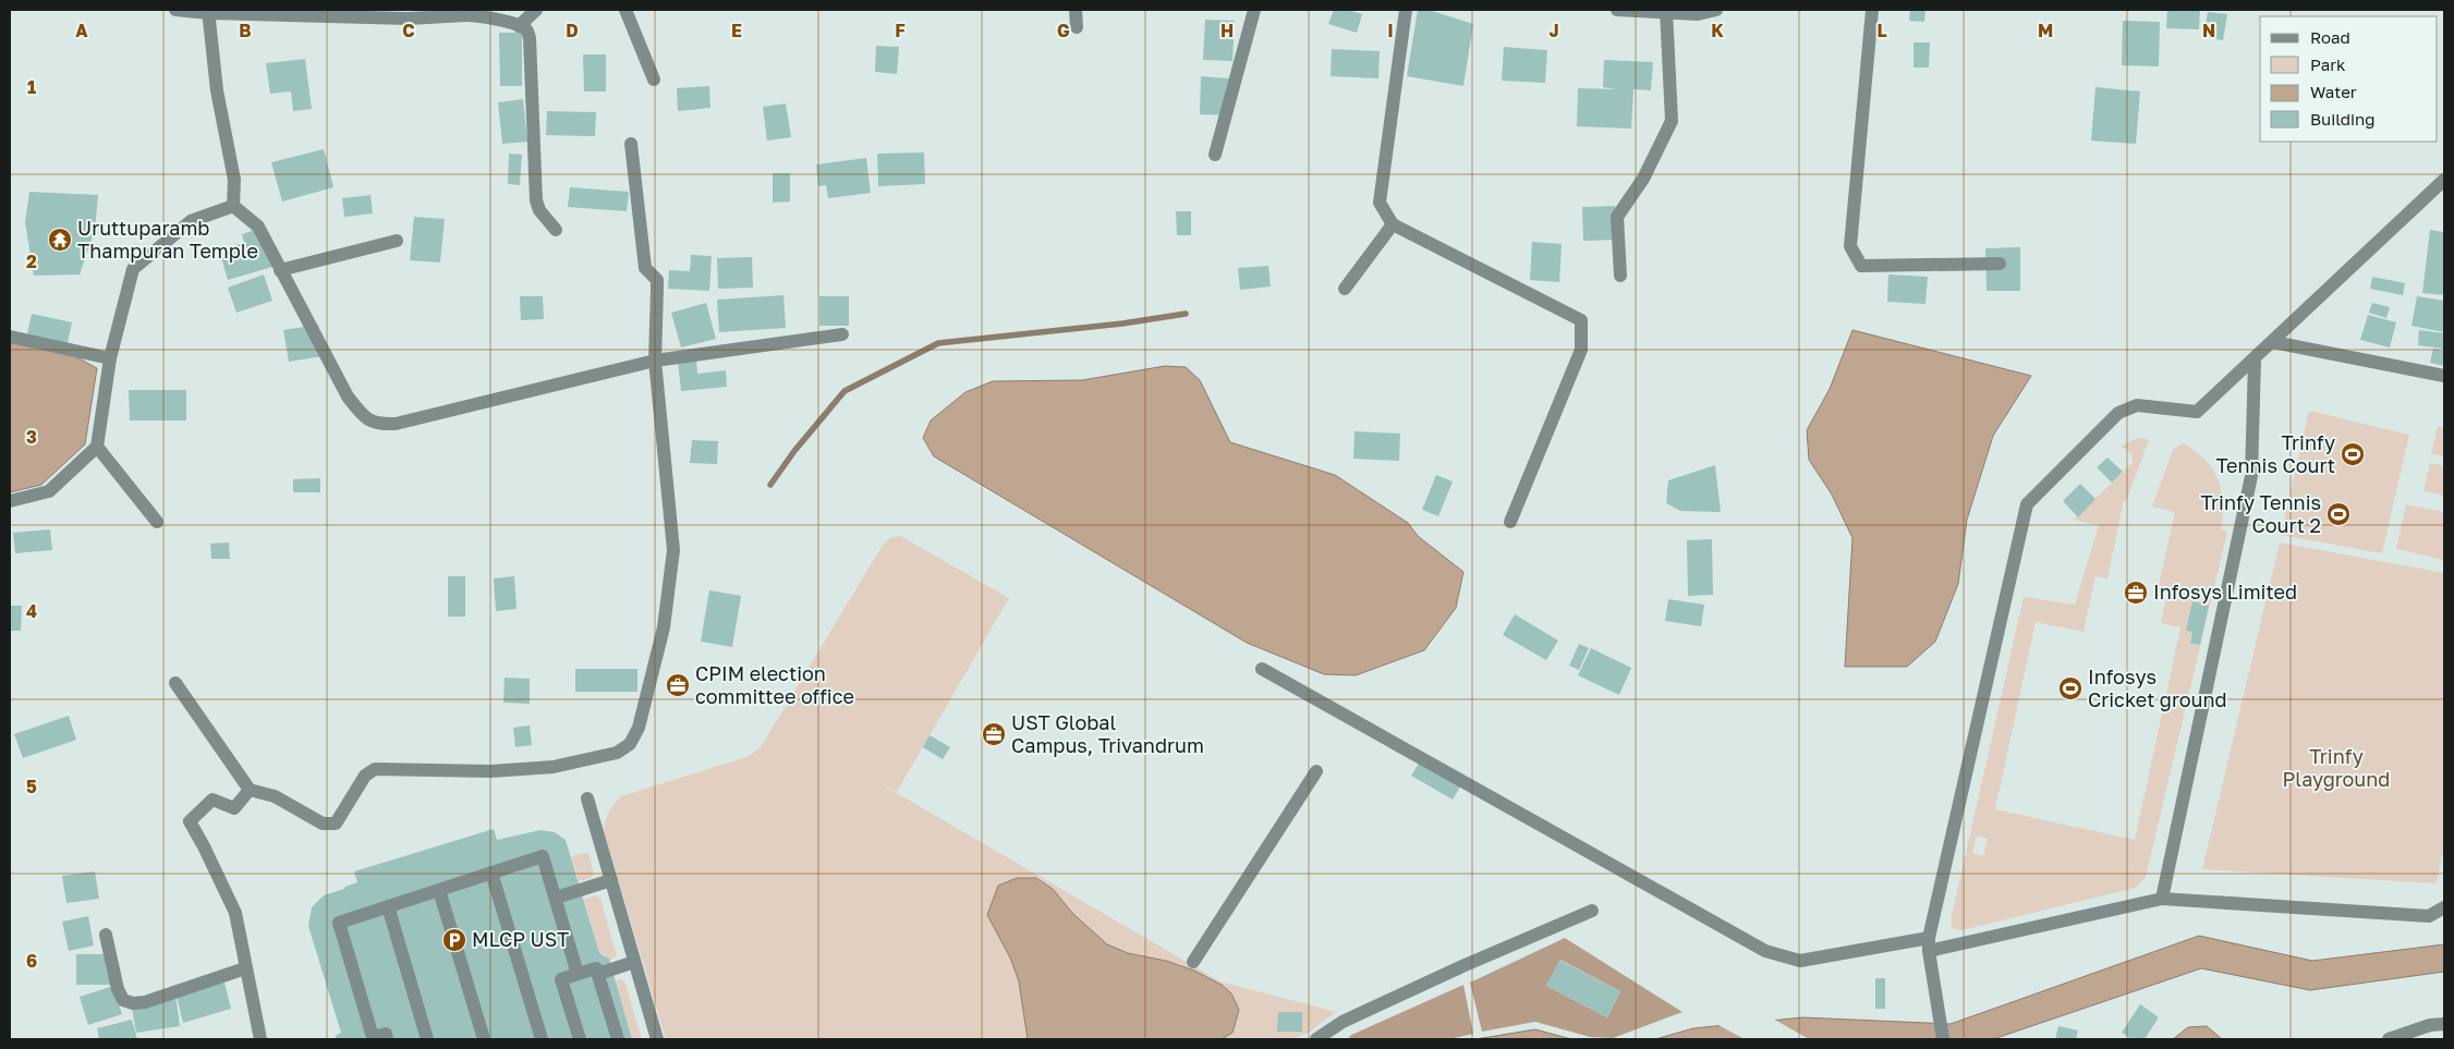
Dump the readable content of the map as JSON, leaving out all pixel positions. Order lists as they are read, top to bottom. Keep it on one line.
{"parks":["Trinfy Playground"],"places":{"temple":["Uruttuparamb Thampuran Temple"],"sports":["Trinfy Tennis Court","Trinfy Tennis Court 2","Infosys Cricket ground"],"office":["Infosys Limited","CPIM election committee office","UST Global Campus, Trivandrum"],"parking":["MLCP UST"]},"legend":["Road","Park","Water","Building"],"grid":{"columns":["A","B","C","D","E","F","G","H","I","J","K","L","M","N"],"rows":["1","2","3","4","5","6"]}}
